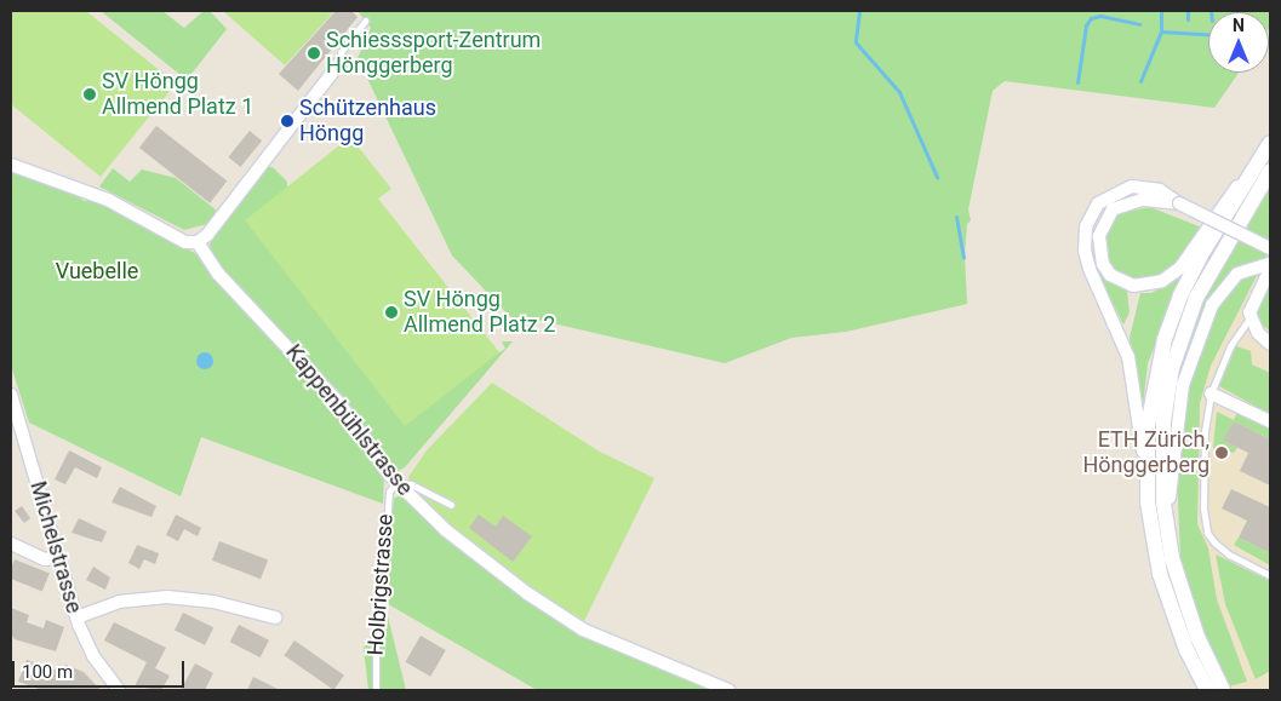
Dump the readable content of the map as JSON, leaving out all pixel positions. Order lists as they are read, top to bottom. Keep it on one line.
{"streets":{"street":["Kappenbühlstrasse","Michelstrasse"],"lane":["Holbrigstrasse"]},"crossings":[["Kappenbühlstrasse","Holbrigstrasse"]],"parks":["Vuebelle"],"places":["Schiesssport-Zentrum Hönggerberg","SV Höngg Allmend Platz 1","Schützenhaus Höngg","SV Höngg Allmend Platz 2","ETH Zürich, Hönggerberg"],"scale_bar":"100 m","north":"top"}
